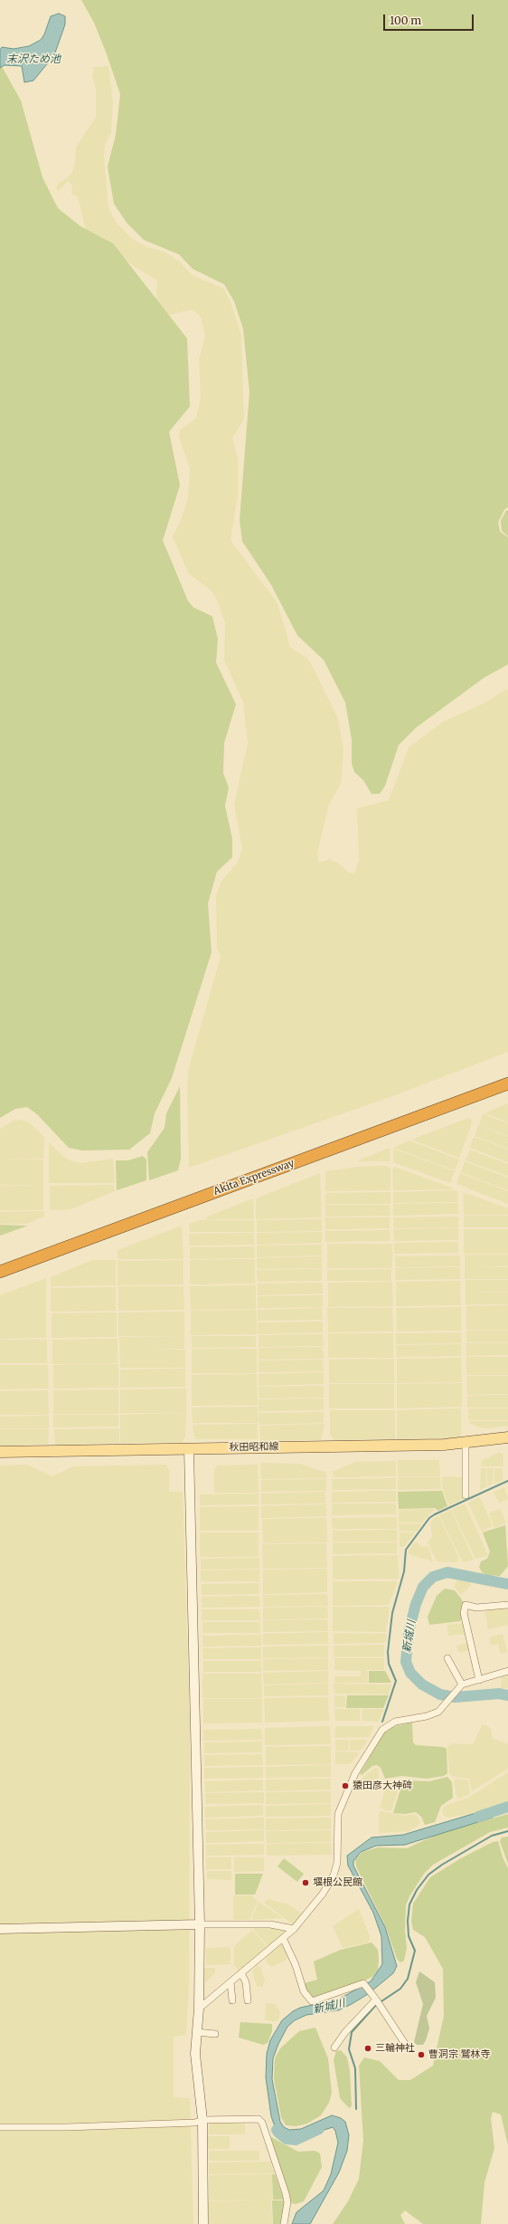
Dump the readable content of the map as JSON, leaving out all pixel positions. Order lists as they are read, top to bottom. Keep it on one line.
{"streets":{"highway":["Akita Expressway"],"main road":["秋田昭和線"]},"water":["末沢ため池","新城川"],"places":["猿田彦大神碑","堰根公民館","三輪神社","曹洞宗 鷲林寺"],"scale_bar":"100 m"}
